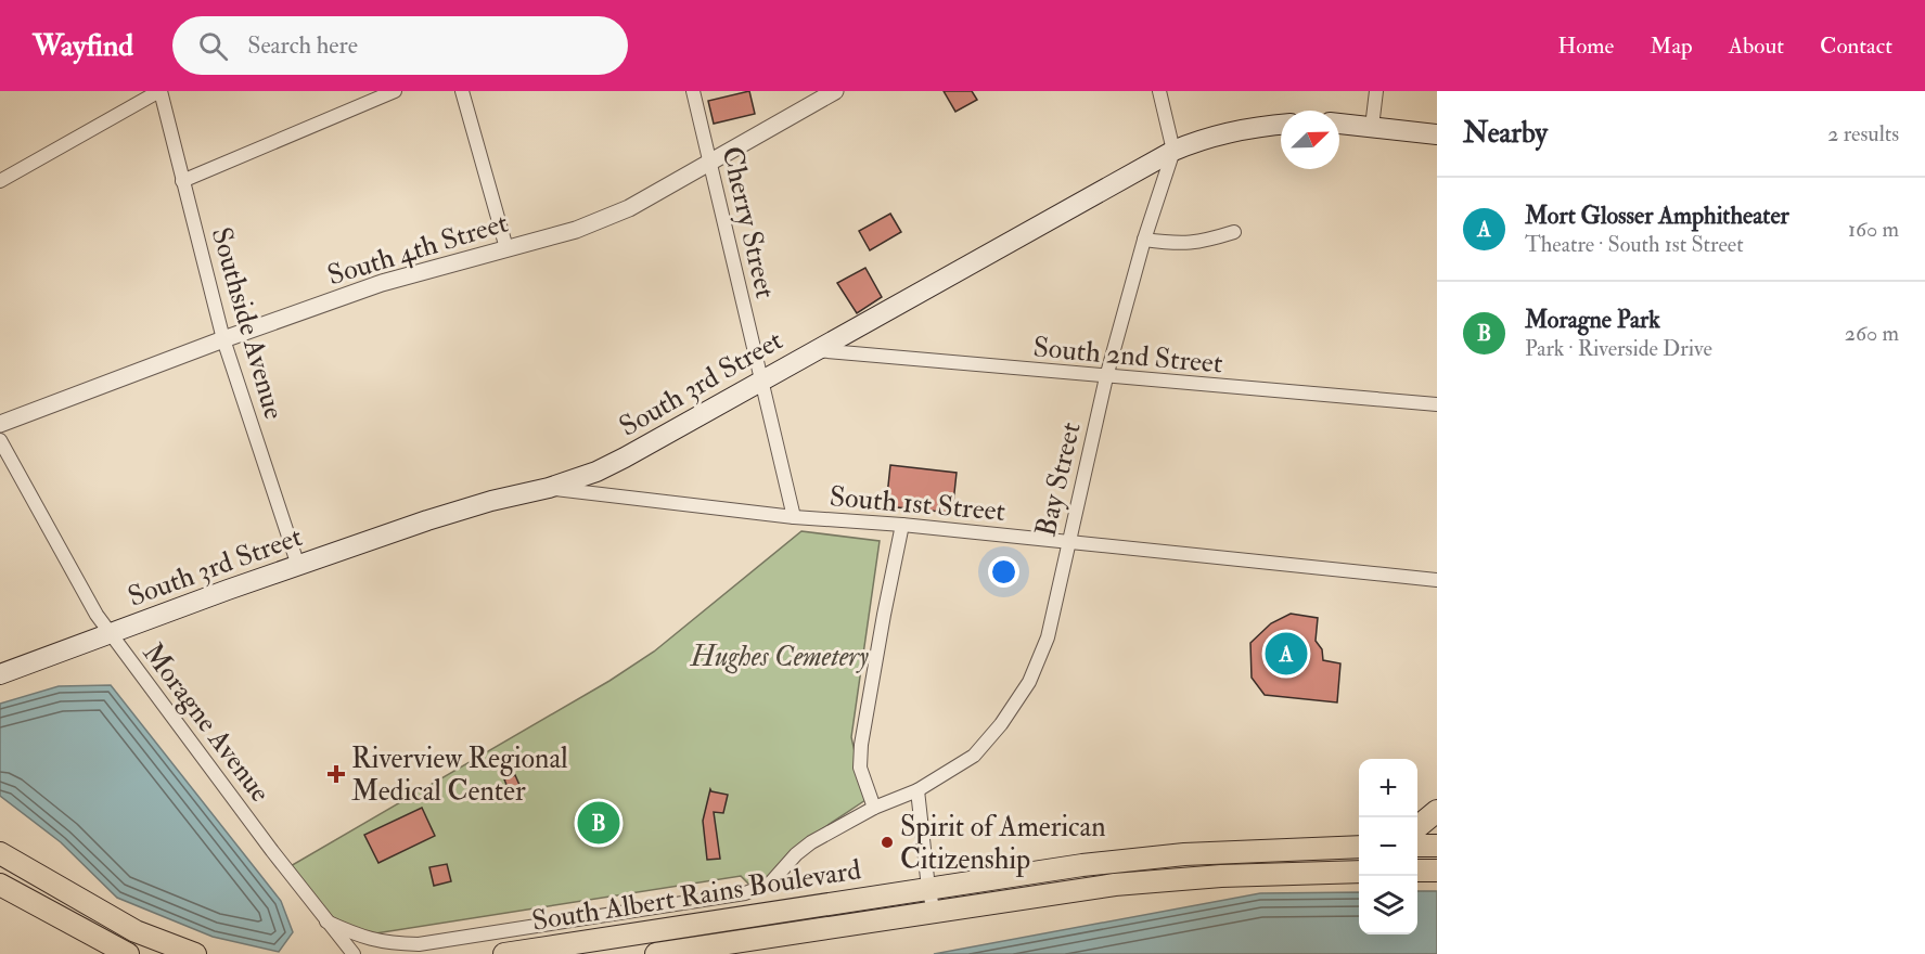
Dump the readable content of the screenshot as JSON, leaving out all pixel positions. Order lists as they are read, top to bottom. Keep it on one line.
{"streets":{"main road":["South 3rd Street","South Albert Rains Boulevard"],"street":["Cherry Street","South 4th Street","Southside Avenue","South 2nd Street","Bay Street","South 1st Street","Moragne Avenue"]},"crossings":[["Cherry Street","South 4th Street"],["Cherry Street","South 3rd Street"],["Cherry Street","South 1st Street"],["South 4th Street","Southside Avenue"],["Southside Avenue","South 3rd Street"],["South 2nd Street","South 3rd Street"],["South 2nd Street","Bay Street"],["South 3rd Street","Bay Street"],["South 3rd Street","South 1st Street"],["South 3rd Street","Moragne Avenue"],["Bay Street","South 1st Street"],["Bay Street","Moragne Avenue"]],"parks":["Hughes Cemetery"],"places":{"health":["Riverview Regional Medical Center"],"other":["Spirit of American Citizenship"]},"north":"top right","page":{"header":"Wayfind","search":"Search here","nav":["Home","Map","About","Contact"],"heading":["Nearby","2 results"],"list":[{"mark":"A","name":"Mort Glosser Amphitheater","note":"Theatre · South 1st Street","value":"160 m"},{"mark":"B","name":"Moragne Park","note":"Park · Riverside Drive","value":"260 m"}],"pins":["A","B"],"map_buttons":["+","−"]}}
